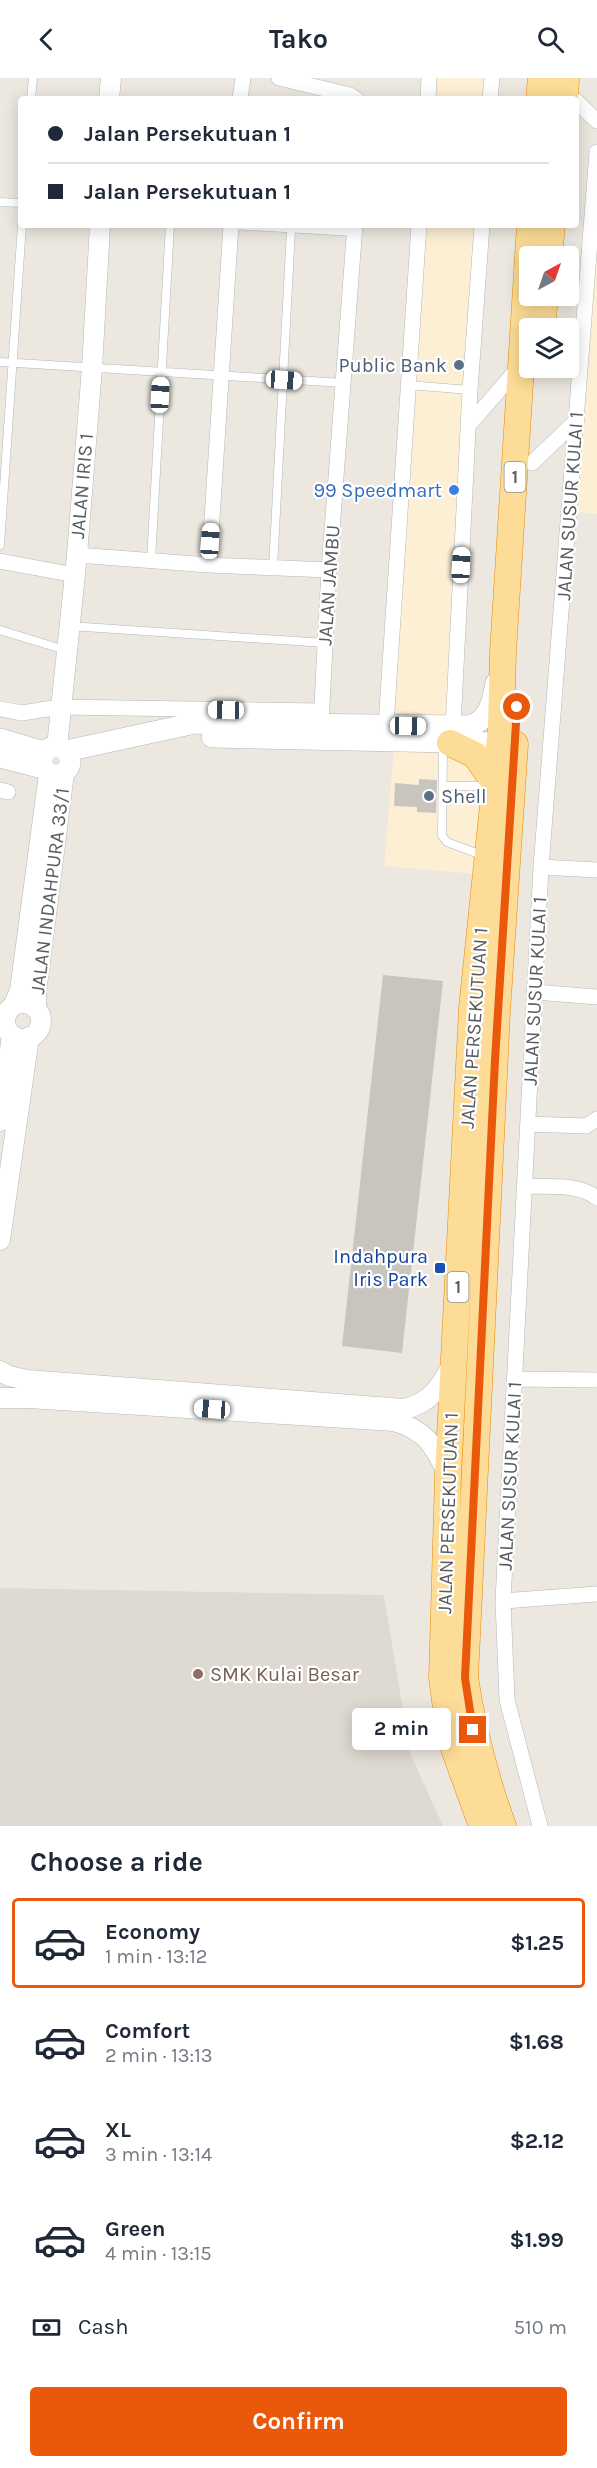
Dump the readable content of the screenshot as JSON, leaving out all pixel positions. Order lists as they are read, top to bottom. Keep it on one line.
{"streets":{"highway":["1","JALAN PERSEKUTUAN 1"],"street":["JALAN IRIS 1","JALAN SUSUR KULAI 1","JALAN JAMBU","JALAN INDAHPURA 33/1"]},"crossings":[["JALAN IRIS 1","JALAN INDAHPURA 33/1"]],"places":{"other":["Public Bank","99 Speedmart","Shell","SMK Kulai Besar"],"transit":["Indahpura Iris Park"]},"north":"top right","page":{"header":"Tako","banner":["Jalan Persekutuan 1","Jalan Persekutuan 1"],"bubble":"2 min","heading":"Choose a ride","list":[{"name":"Economy","note":"1 min · 13:12","value":"$1.25"},{"name":"Comfort","note":"2 min · 13:13","value":"$1.68"},{"name":"XL","note":"3 min · 13:14","value":"$2.12"},{"name":"Green","note":"4 min · 13:15","value":"$1.99"}],"pay":["Cash","510 m"],"buttons":"Confirm"}}
